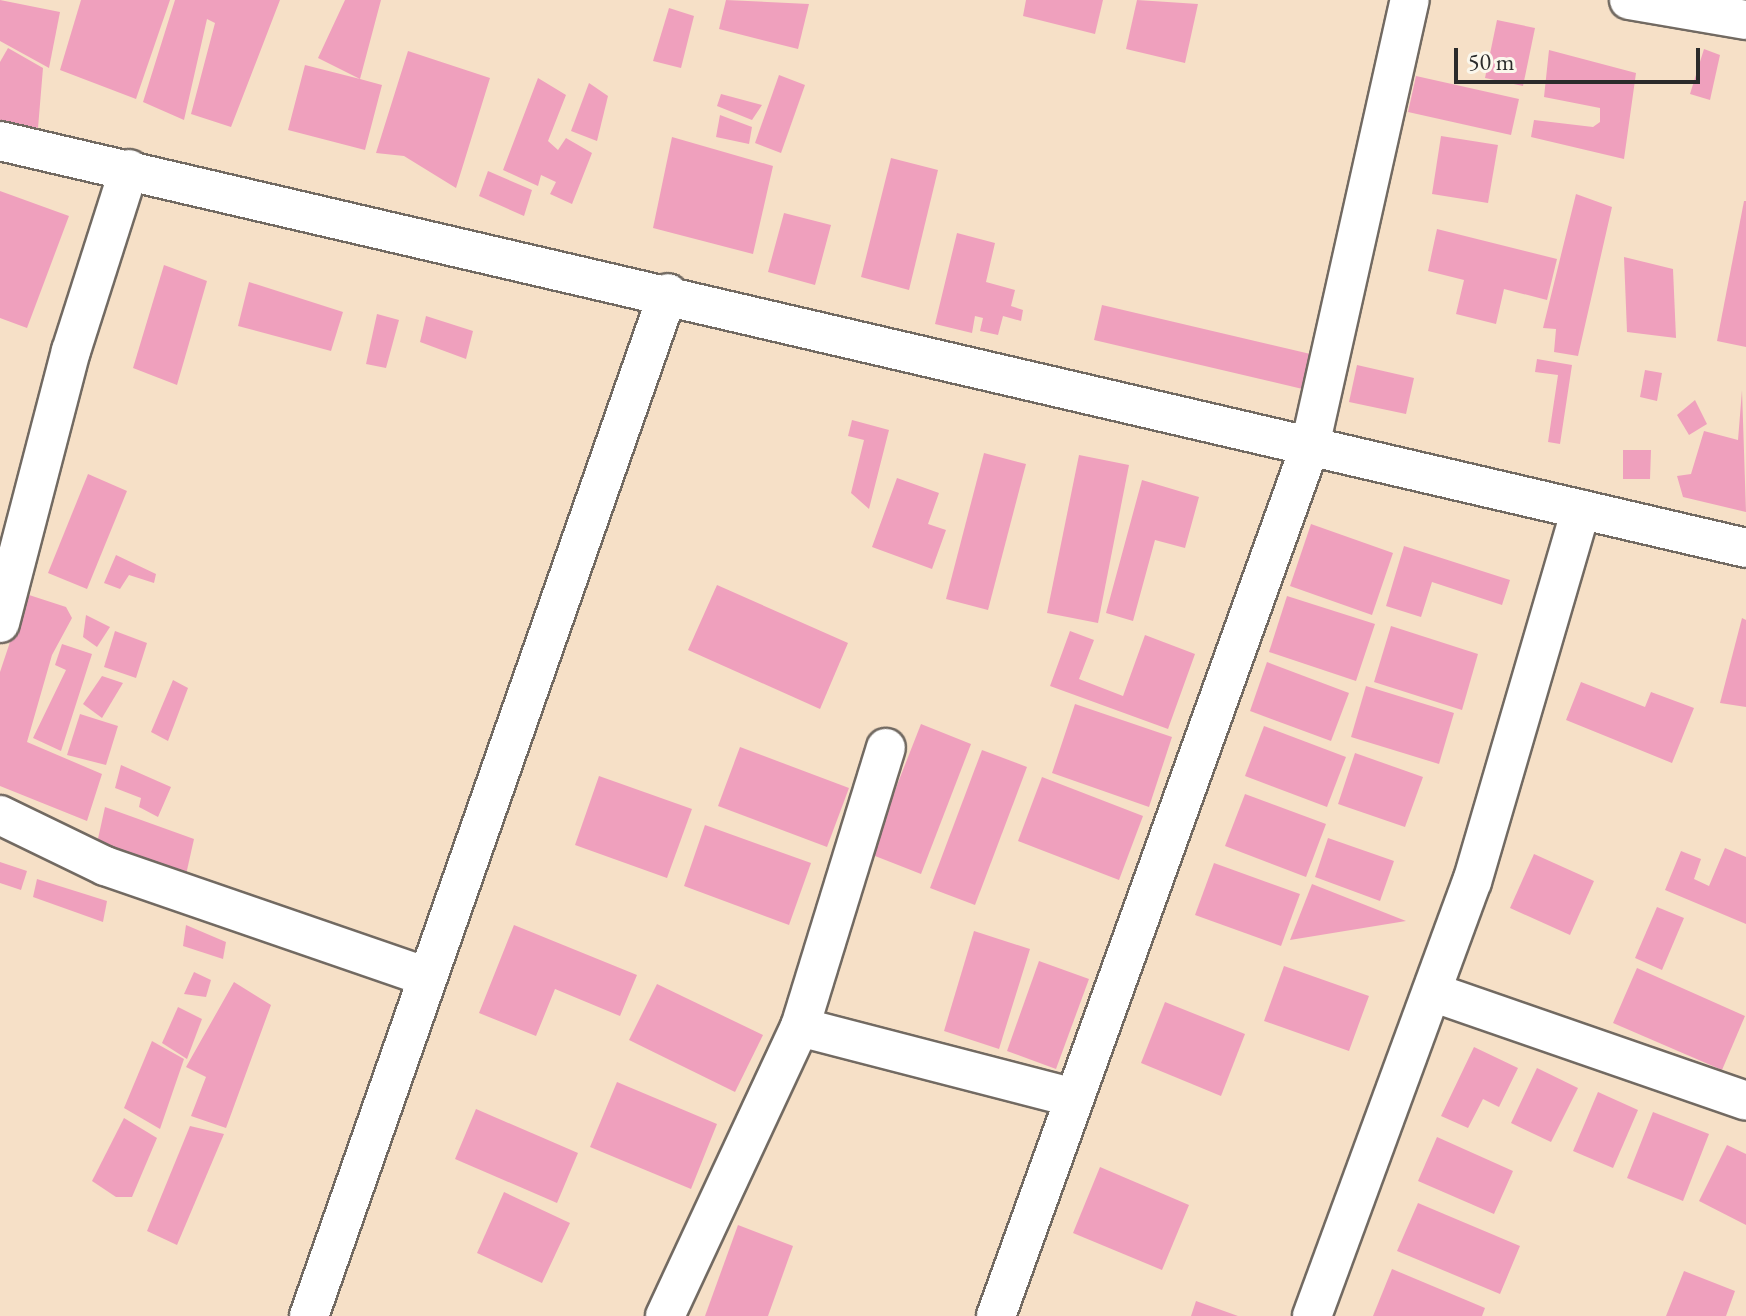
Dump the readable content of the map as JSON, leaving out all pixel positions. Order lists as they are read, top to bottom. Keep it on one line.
{"scale_bar":"50 m"}
